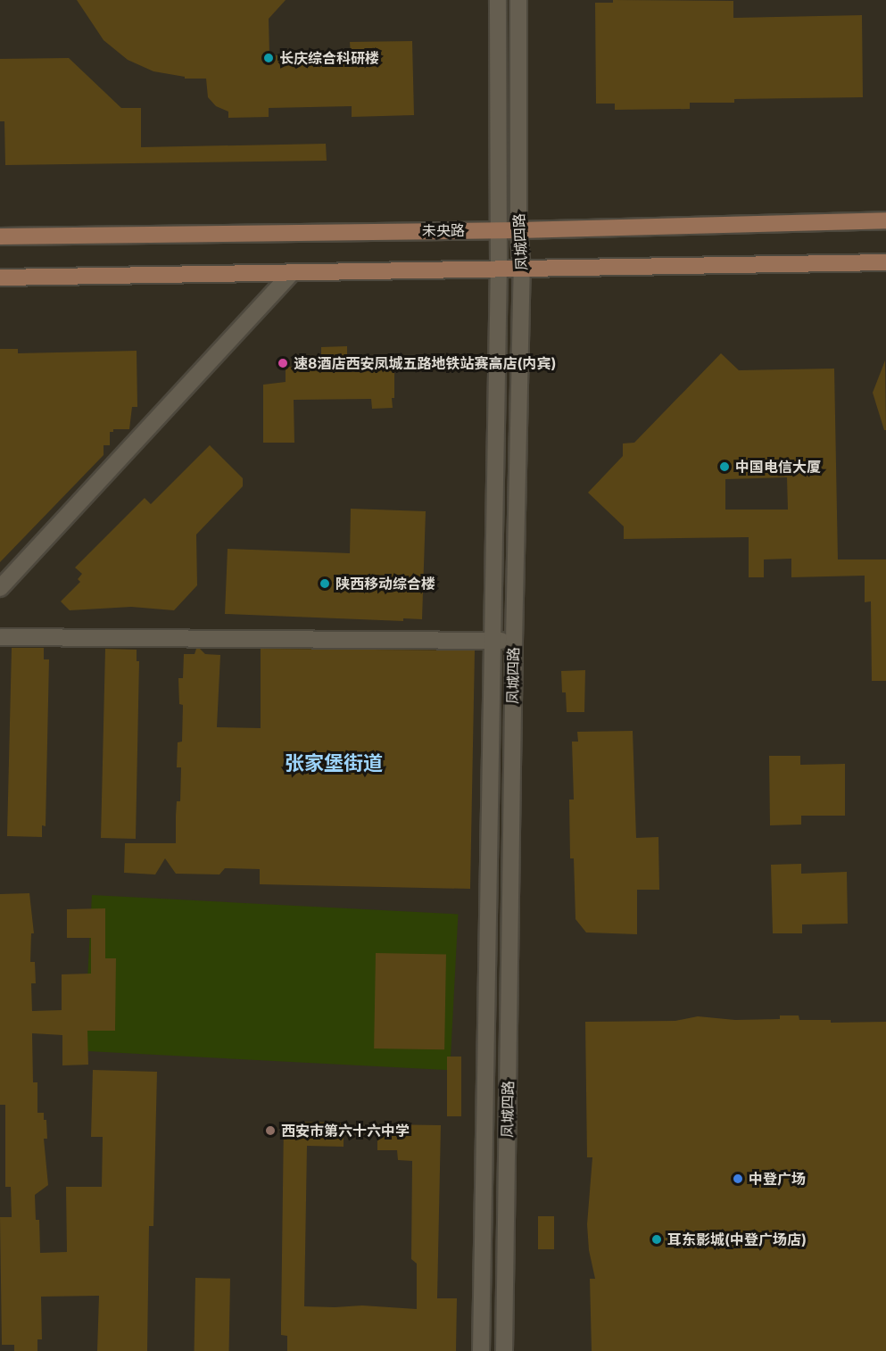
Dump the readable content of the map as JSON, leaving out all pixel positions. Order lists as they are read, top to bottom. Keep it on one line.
{"streets":{"main road":["未央路"],"street":["凤城四路"]},"crossings":[["未央路","凤城四路"]],"districts":["张家堡街道"],"places":["长庆综合科研楼","速8酒店西安凤城五路地铁站赛高店(内宾)","中国电信大厦","陕西移动综合楼","西安市第六十六中学","中登广场","耳东影城(中登广场店)"]}
